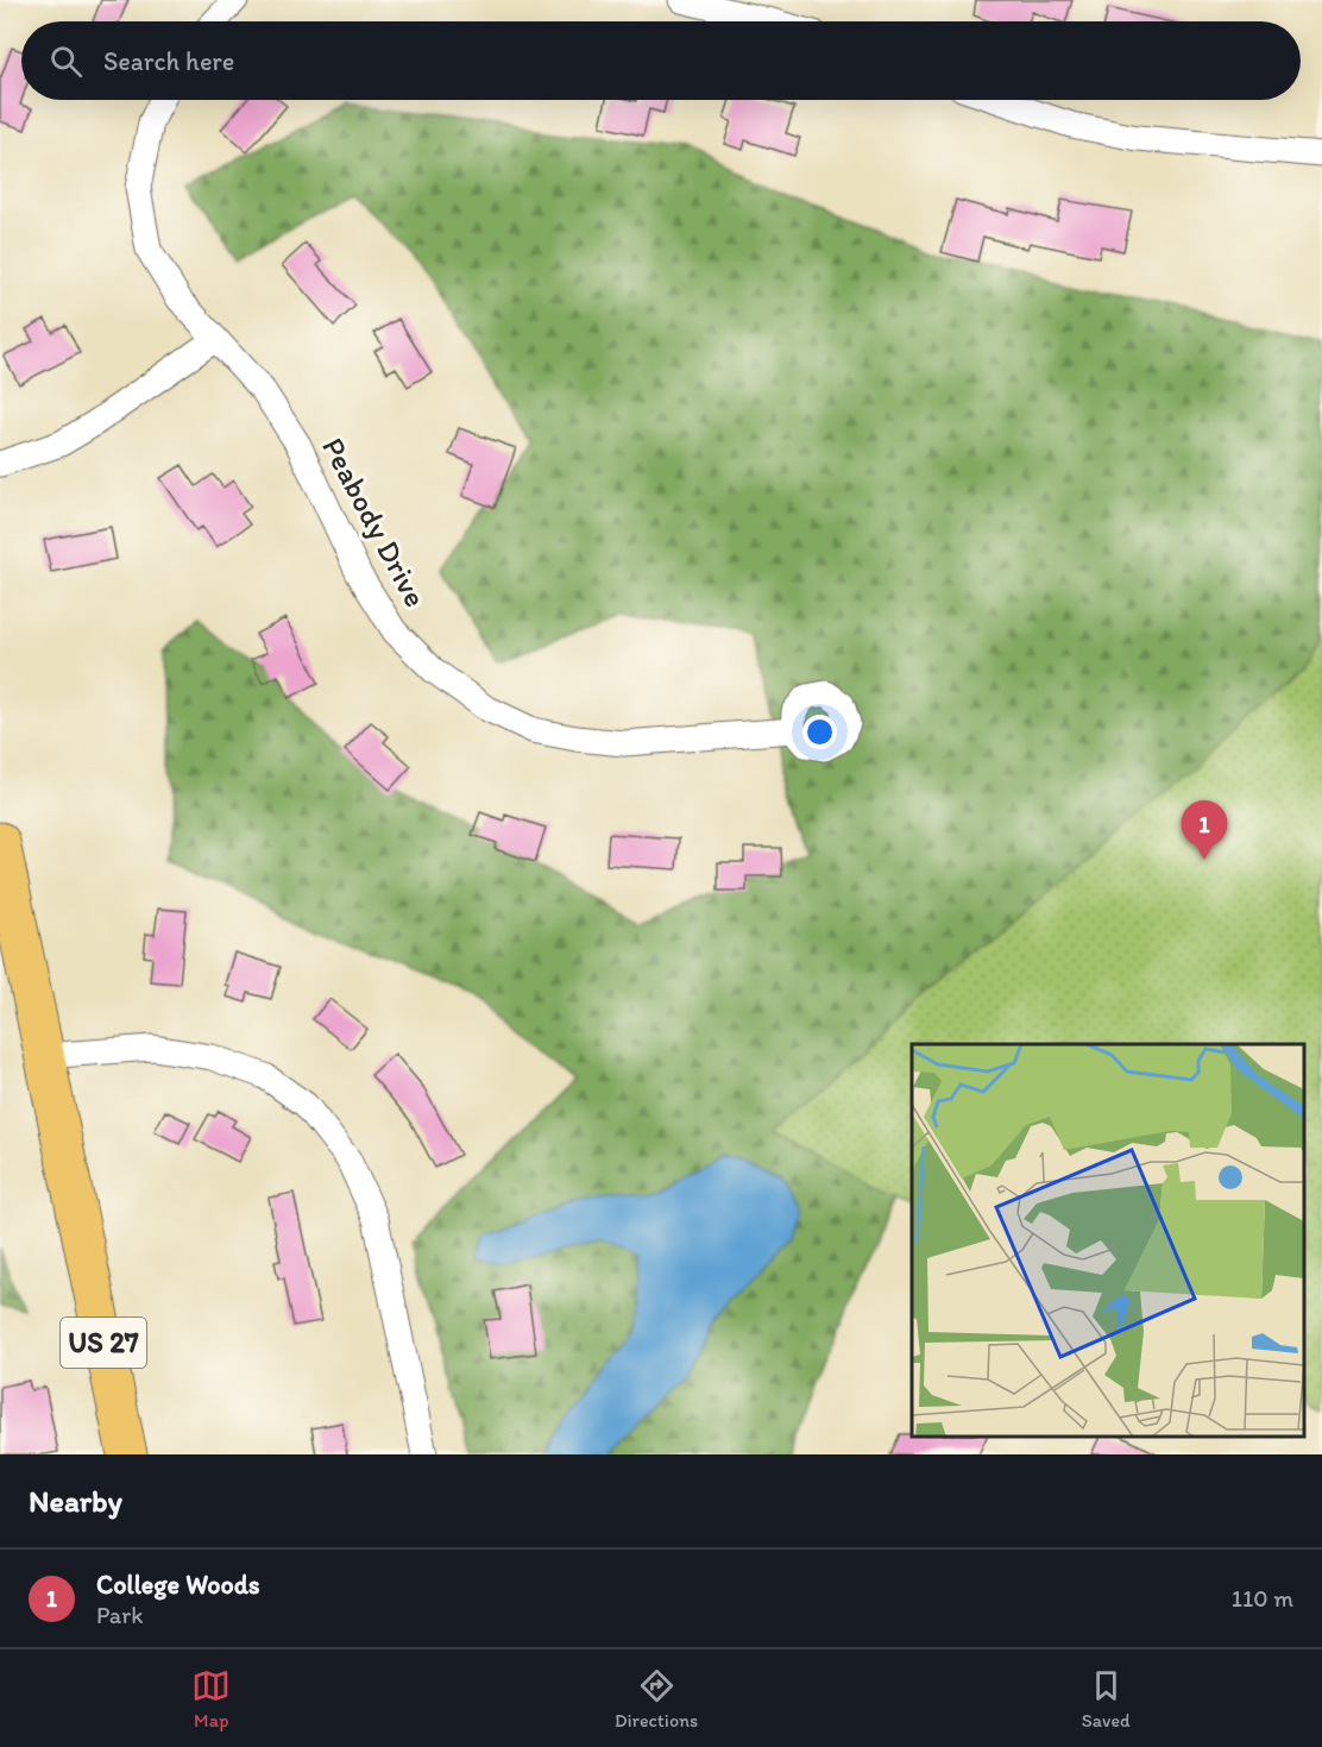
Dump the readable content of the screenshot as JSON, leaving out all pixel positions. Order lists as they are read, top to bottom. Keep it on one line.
{"streets":{"highway":["US 27"],"street":["Peabody Drive"]},"page":{"search":"Search here","pins":"1","heading":"Nearby","list":[{"mark":"1","name":"College Woods","note":"Park","value":"110 m"}],"nav":["Map","Directions","Saved"]}}
